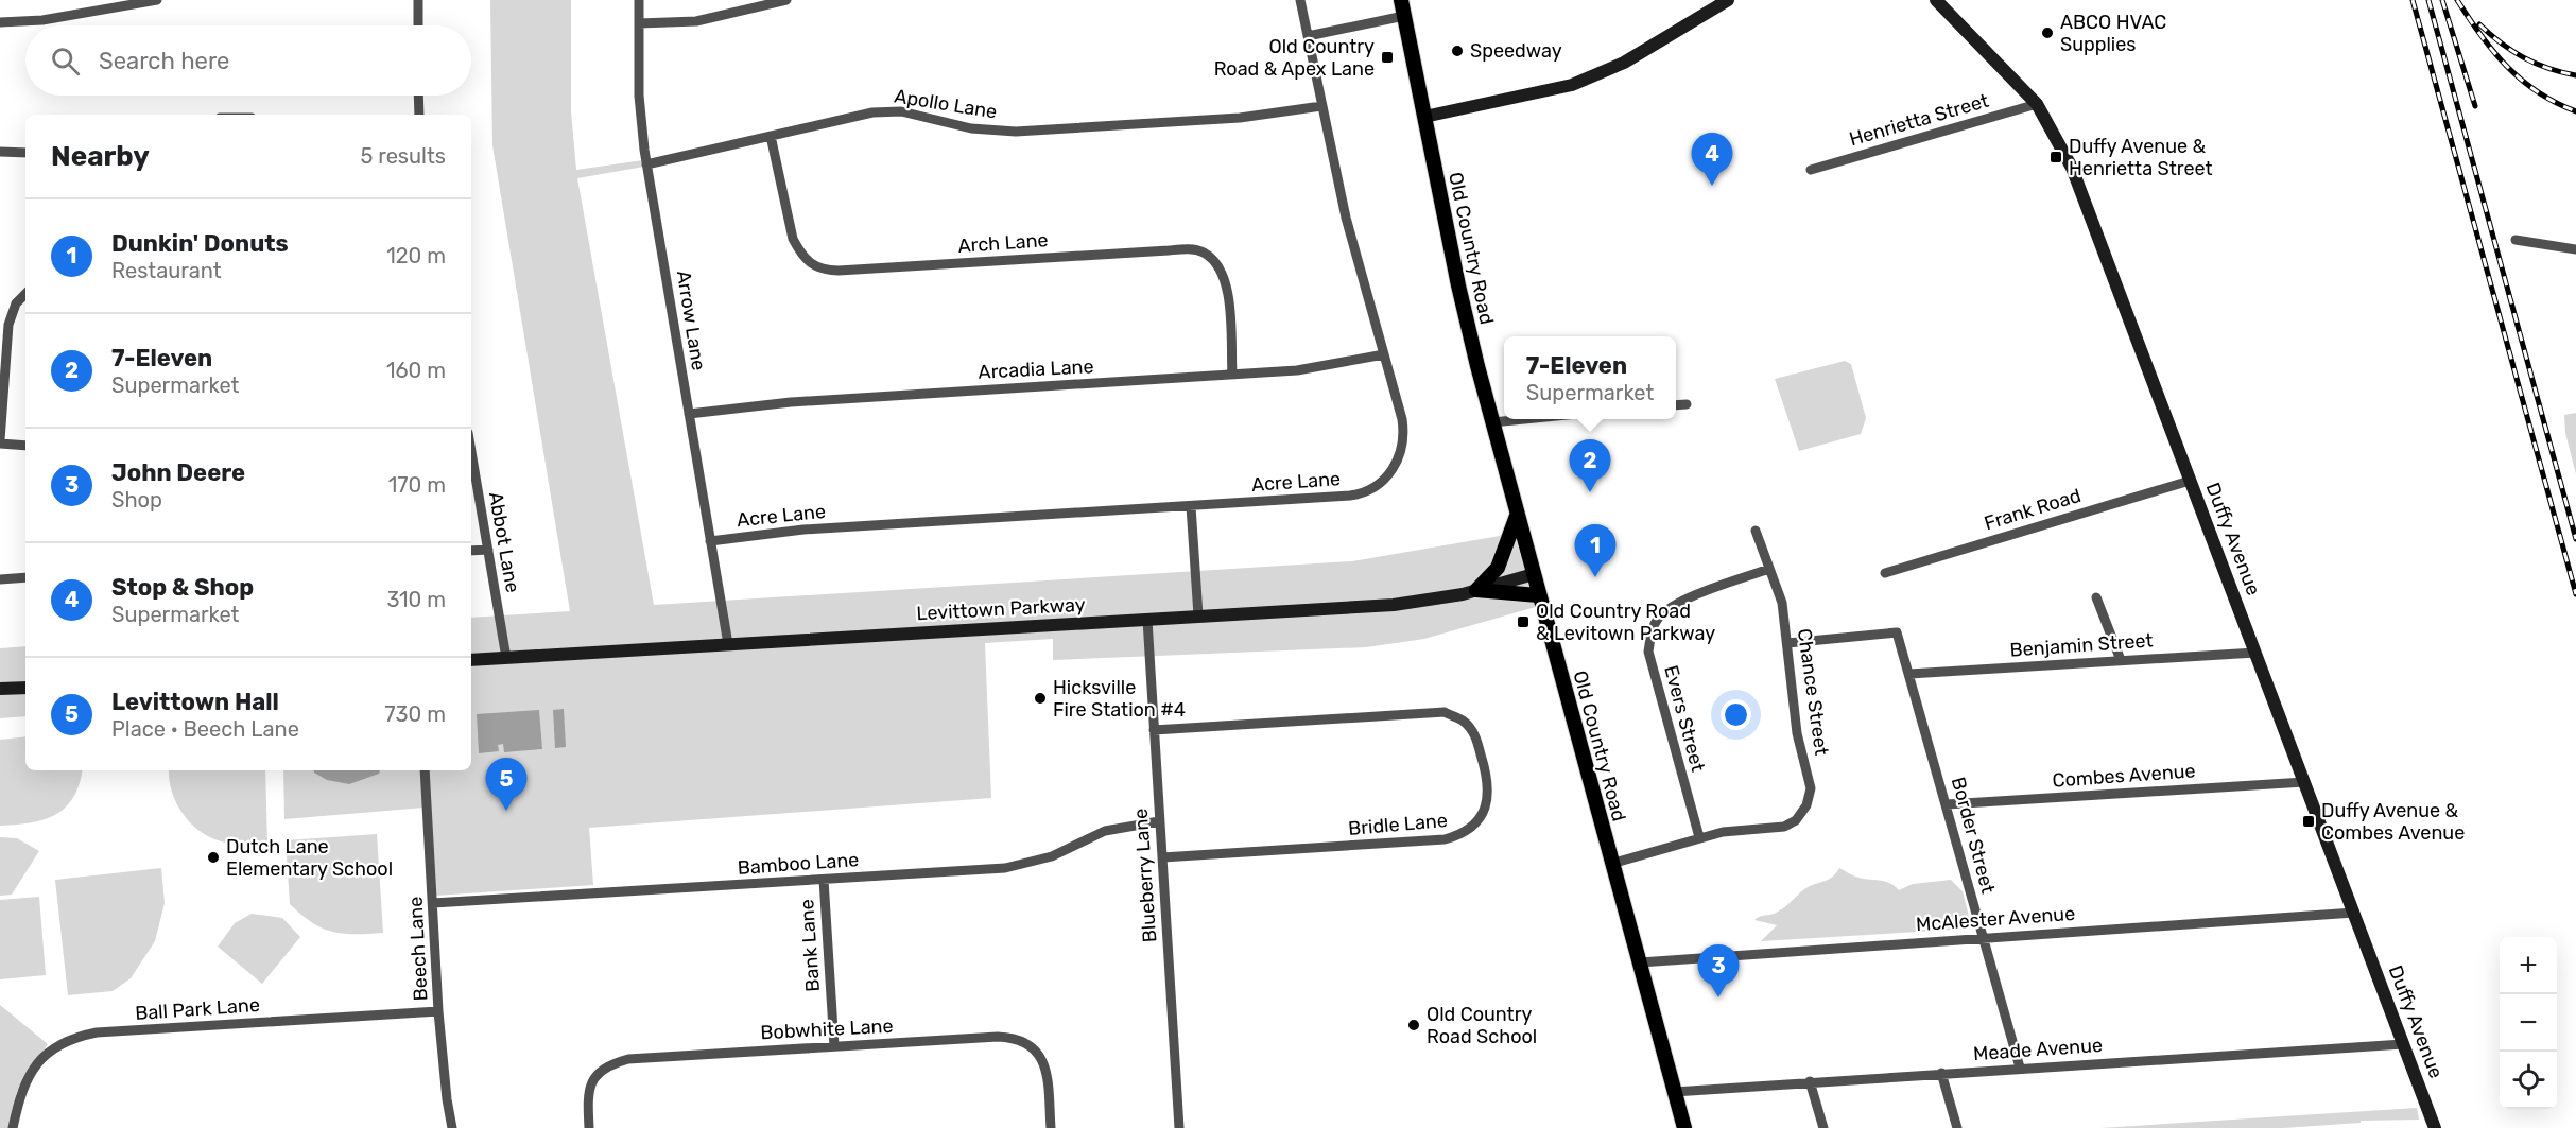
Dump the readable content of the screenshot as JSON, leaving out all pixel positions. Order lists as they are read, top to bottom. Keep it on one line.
{"streets":{"main road":["Old Country Road"],"street":["Apollo Lane","Henrietta Street","Arch Lane","Arrow Lane","Arcadia Lane","Acre Lane","Frank Road","Duffy Avenue","Abbot Lane","Levittown Parkway","Benjamin Street","Chance Street","Evers Street","Combes Avenue","Bridle Lane","Border Street","Bamboo Lane","Blueberry Lane","McAlester Avenue","Bank Lane","Beech Lane","Ball Park Lane","Bobwhite Lane","Meade Avenue"]},"crossings":[["Apollo Lane","Arch Lane"],["Apollo Lane","Arrow Lane"],["Apollo Lane","Acre Lane"],["Henrietta Street","Duffy Avenue"],["Arch Lane","Arcadia Lane"],["Old Country Road","Levittown Parkway"],["Old Country Road","Chance Street"],["Old Country Road","McAlester Avenue"],["Old Country Road","Meade Avenue"],["Arrow Lane","Arcadia Lane"],["Arrow Lane","Acre Lane"],["Arrow Lane","Levittown Parkway"],["Arcadia Lane","Acre Lane"],["Frank Road","Duffy Avenue"],["Duffy Avenue","Benjamin Street"],["Duffy Avenue","Combes Avenue"],["Duffy Avenue","McAlester Avenue"],["Duffy Avenue","Meade Avenue"],["Abbot Lane","Levittown Parkway"],["Levittown Parkway","Blueberry Lane"],["Benjamin Street","Border Street"],["Chance Street","Evers Street"],["Chance Street","Border Street"],["Combes Avenue","Border Street"],["Bridle Lane","Blueberry Lane"],["Border Street","McAlester Avenue"],["Border Street","Meade Avenue"],["Bamboo Lane","Blueberry Lane"],["Bamboo Lane","Bank Lane"],["Bamboo Lane","Beech Lane"],["Bank Lane","Bobwhite Lane"],["Beech Lane","Ball Park Lane"]],"places":{"other":["ABCO HVAC Supplies","Speedway","Hicksville Fire Station #4","Dutch Lane Elementary School","Old Country Road School"],"transit":["Old Country Road & Apex Lane","Duffy Avenue & Henrietta Street","Old Country Road & Levitown Parkway","Duffy Avenue & Combes Avenue"]},"page":{"search":"Search here","heading":["Nearby","5 results"],"pins":["4","2","1","5","3"],"list":[{"mark":"1","name":"Dunkin' Donuts","note":"Restaurant","value":"120 m"},{"mark":"2","name":"7-Eleven","note":"Supermarket","value":"160 m"},{"mark":"3","name":"John Deere","note":"Shop","value":"170 m"},{"mark":"4","name":"Stop & Shop","note":"Supermarket","value":"310 m"},{"mark":"5","name":"Levittown Hall","note":"Place · Beech Lane","value":"730 m"}],"popup":["7-Eleven","Supermarket"],"map_buttons":["+","−"]}}
